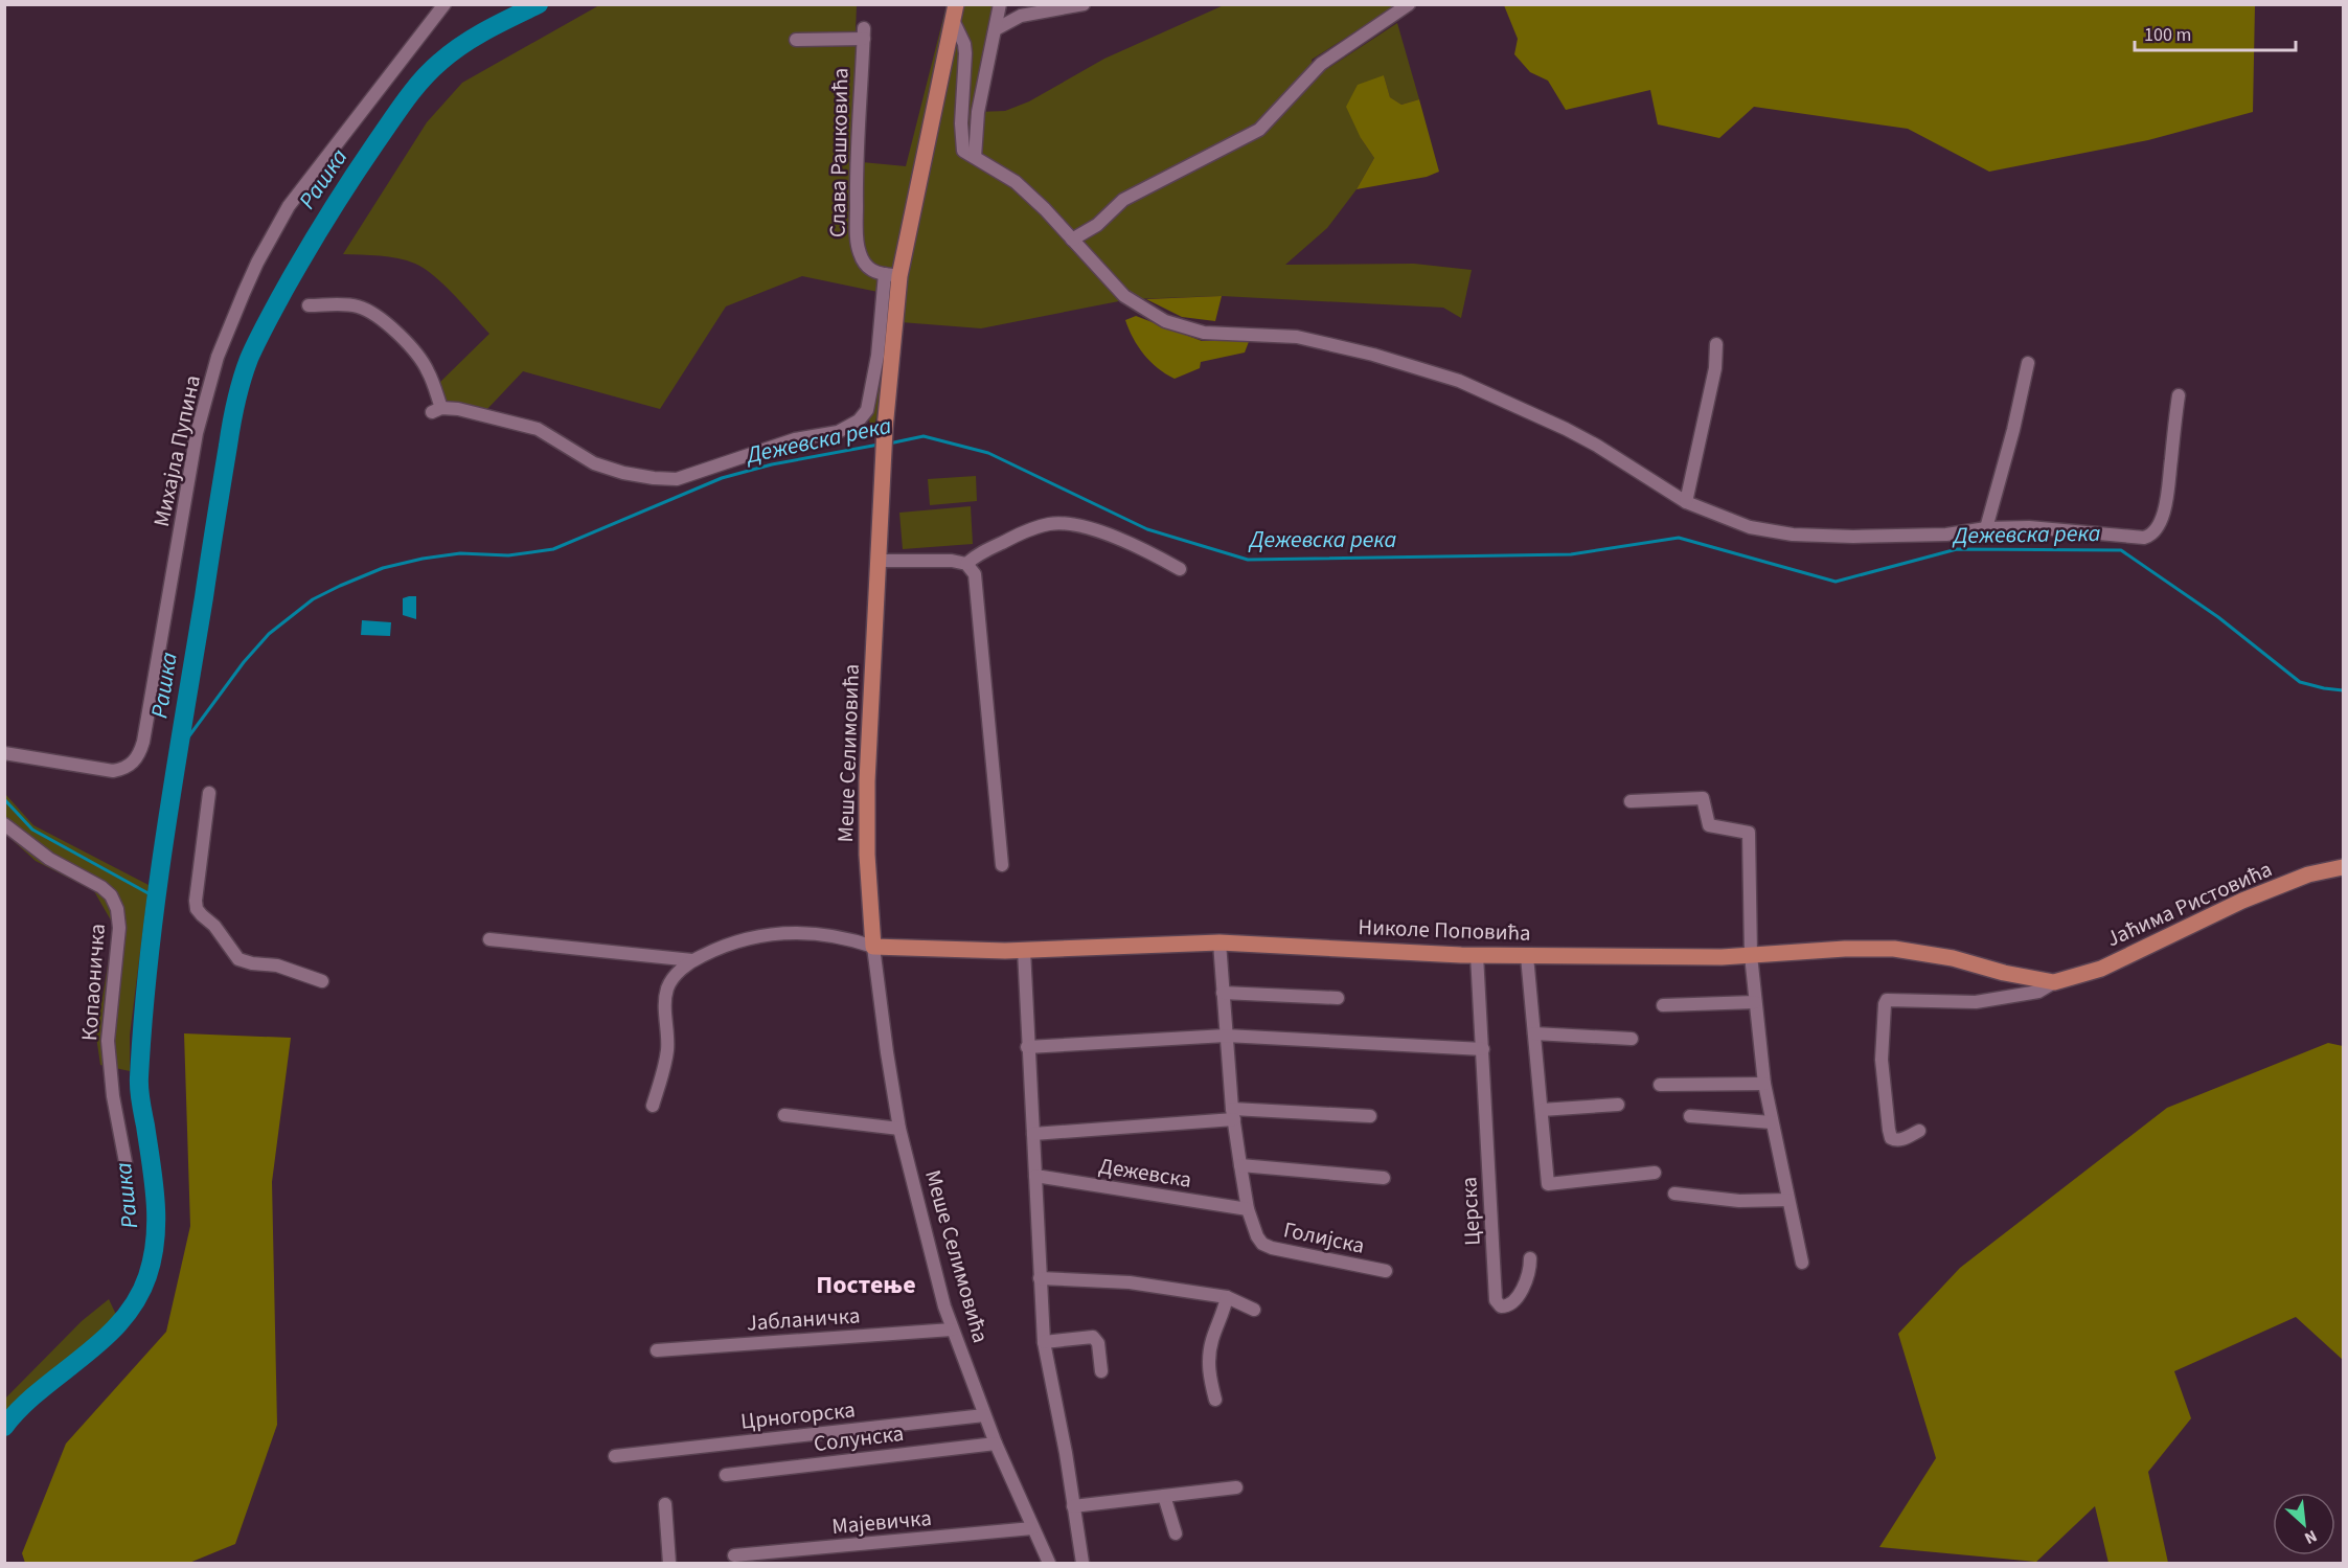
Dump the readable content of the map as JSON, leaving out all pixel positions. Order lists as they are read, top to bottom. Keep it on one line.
{"streets":{"main road":["Меше Селимовића","Јаћима Ристовића","Николе Поповића"],"street":["Слава Рашковића","Михајла Пупина","Копаоничка","Дежевска","Церска","Голијска","Јабланичка","Црногорска","Солунска","Мајевичка"]},"crossings":[["Слава Рашковића","Меше Селимовића"],["Меше Селимовића","Николе Поповића"],["Меше Селимовића","Јабланичка"],["Меше Селимовића","Црногорска"],["Меше Селимовића","Солунска"],["Меше Селимовића","Мајевичка"],["Јаћима Ристовића","Николе Поповића"],["Николе Поповића","Церска"],["Николе Поповића","Голијска"],["Дежевска","Голијска"]],"districts":["Постење"],"water":["Рашка","Дежевска река"],"scale_bar":"100 m","north":"bottom right"}
